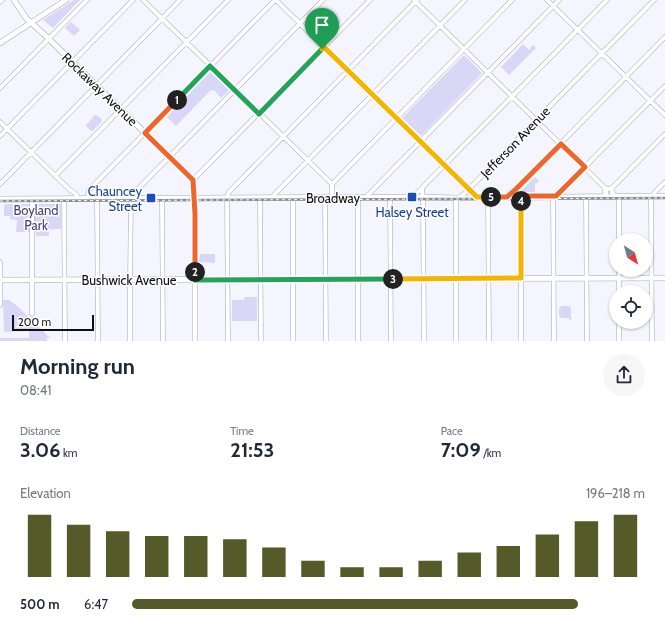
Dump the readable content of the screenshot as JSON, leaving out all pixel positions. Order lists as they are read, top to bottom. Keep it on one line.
{"streets":{"main road":["Rockaway Avenue","Broadway","Bushwick Avenue"],"street":["Jefferson Avenue"]},"crossings":[["Jefferson Avenue","Broadway"]],"parks":["Boyland Park"],"places":{"transit":["Halsey Street","Chauncey Street"]},"scale_bar":"200 m","north":"bottom right","page":{"pins":["1","5","4","2","3"],"scale":"200 m","heading":["Morning run","08:41"],"stats":[["Distance","3.06 km"],["Time","21:53"],["Pace","7:09 /km"]],"chart":["Elevation","196–218 m"],"list":[{"name":"500 m","note":"6:47"}]}}
